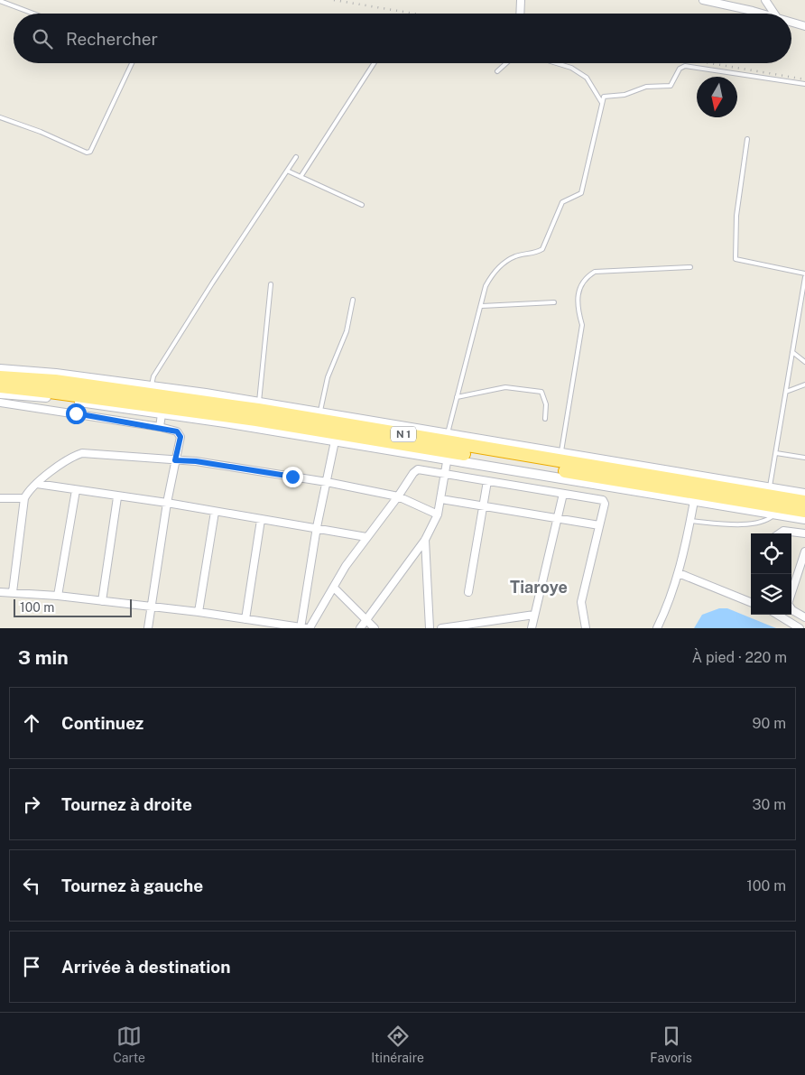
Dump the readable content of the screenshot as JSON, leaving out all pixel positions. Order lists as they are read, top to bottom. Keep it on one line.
{"streets":{"highway":["N 1"]},"districts":["Tiaroye"],"scale_bar":"100 m","north":"bottom","page":{"search":"Rechercher","scale":"100 m","heading":["3 min","À pied · 220 m"],"list":[["Continuez","90 m"],["Tournez à droite","30 m"],["Tournez à gauche","100 m"],"Arrivée à destination"],"nav":["Carte","Itinéraire","Favoris"]}}
